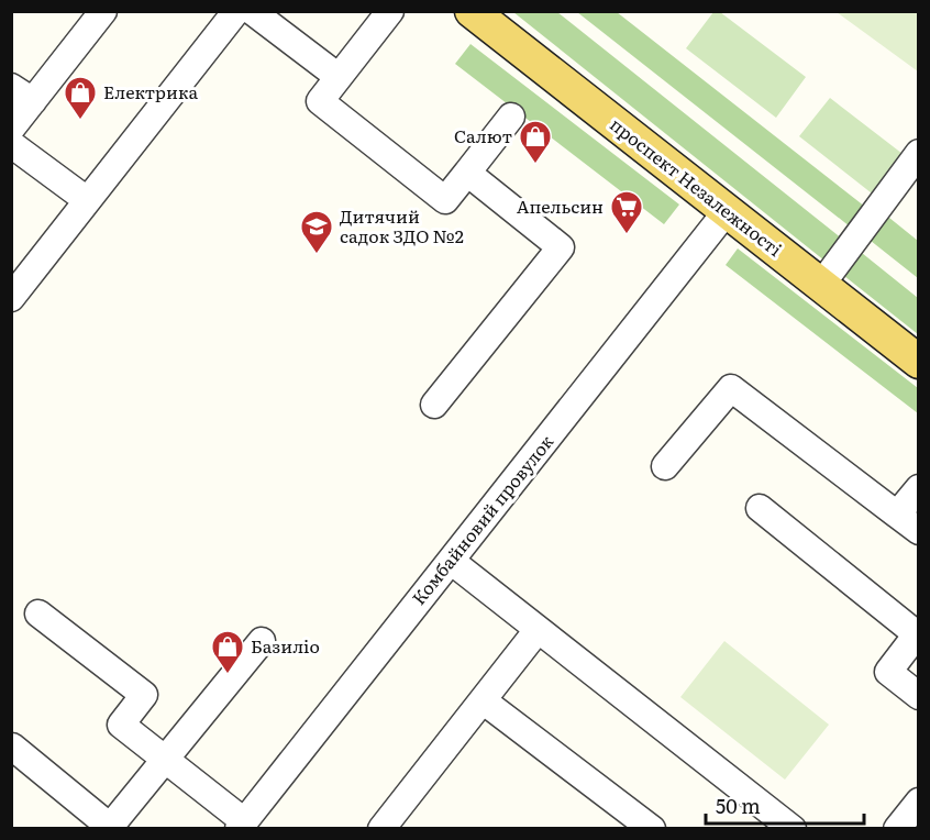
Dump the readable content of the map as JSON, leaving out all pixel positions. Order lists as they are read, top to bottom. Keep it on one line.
{"streets":{"main road":["проспект Незалежності"],"street":["Комбайновий провулок"]},"crossings":[["проспект Незалежності","Комбайновий провулок"]],"places":{"shop":["Електрика","Салют","Базиліо"],"supermarket":["Апельсин"],"school or university":["Дитячий садок ЗДО №2"]},"scale_bar":"50 m"}
